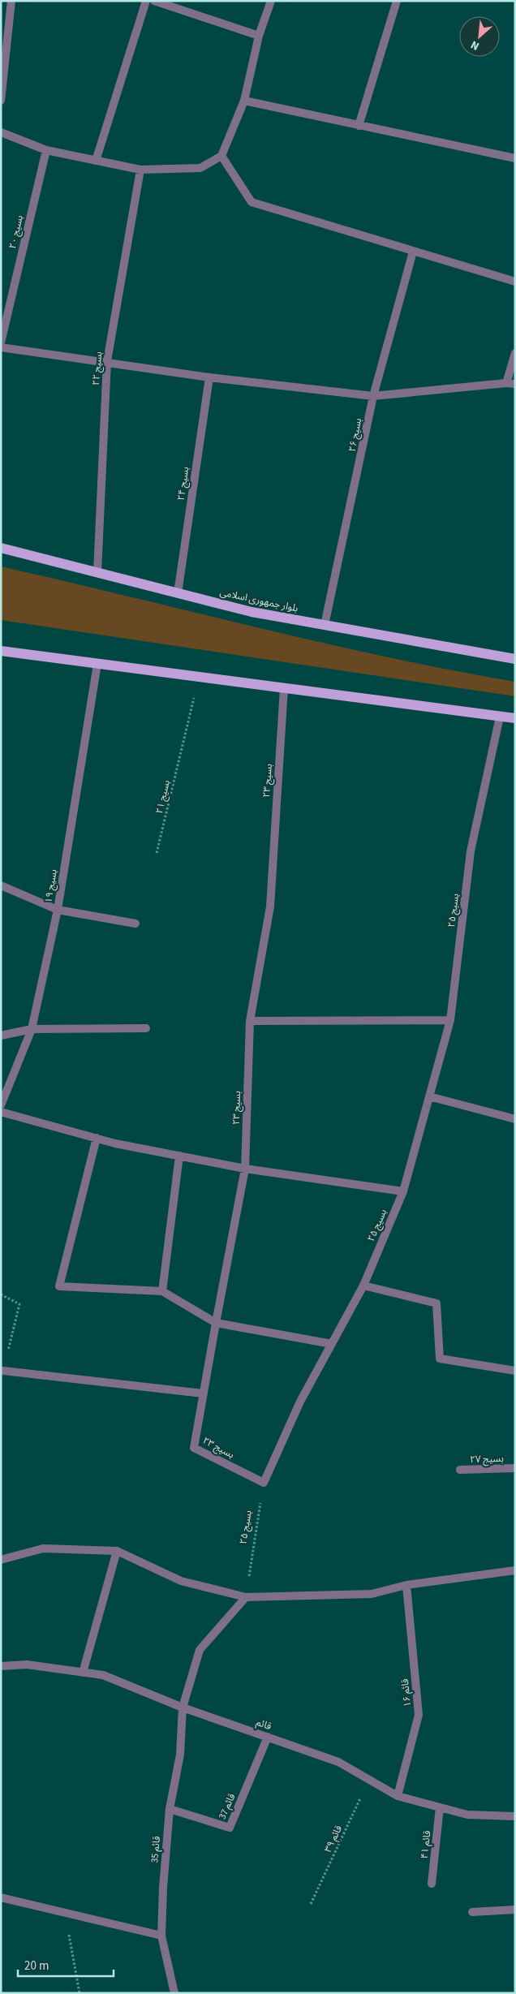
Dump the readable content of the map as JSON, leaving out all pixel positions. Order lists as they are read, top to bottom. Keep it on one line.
{"streets":{"main road":["بلوار جمهوری اسلامی"],"street":["بسیج ۲۰","بسیج ۲۲","بسیج ۲۶","بسیج ۲۴","بسیج ۲۳","بسیج ۱۹","بسیج ۲۵","بسیج ۲۷","قائم ۱۶","قائم","قائم 37","قائم ۴۱","قائم 35"],"path":["بسیج ۲۱","قائم ۳۹"]},"crossings":[["بسیج ۲۲","بلوار جمهوری اسلامی"],["بسیج ۲۶","بلوار جمهوری اسلامی"],["بسیج ۲۴","بلوار جمهوری اسلامی"],["بسیج ۲۳","بسیج ۲۵"],["قائم ۱۶","قائم"],["قائم","قائم 37"],["قائم","قائم ۳۹"],["قائم","قائم ۴۱"],["قائم","قائم 35"],["قائم 37","قائم 35"]],"scale_bar":"20 m","north":"bottom left"}
